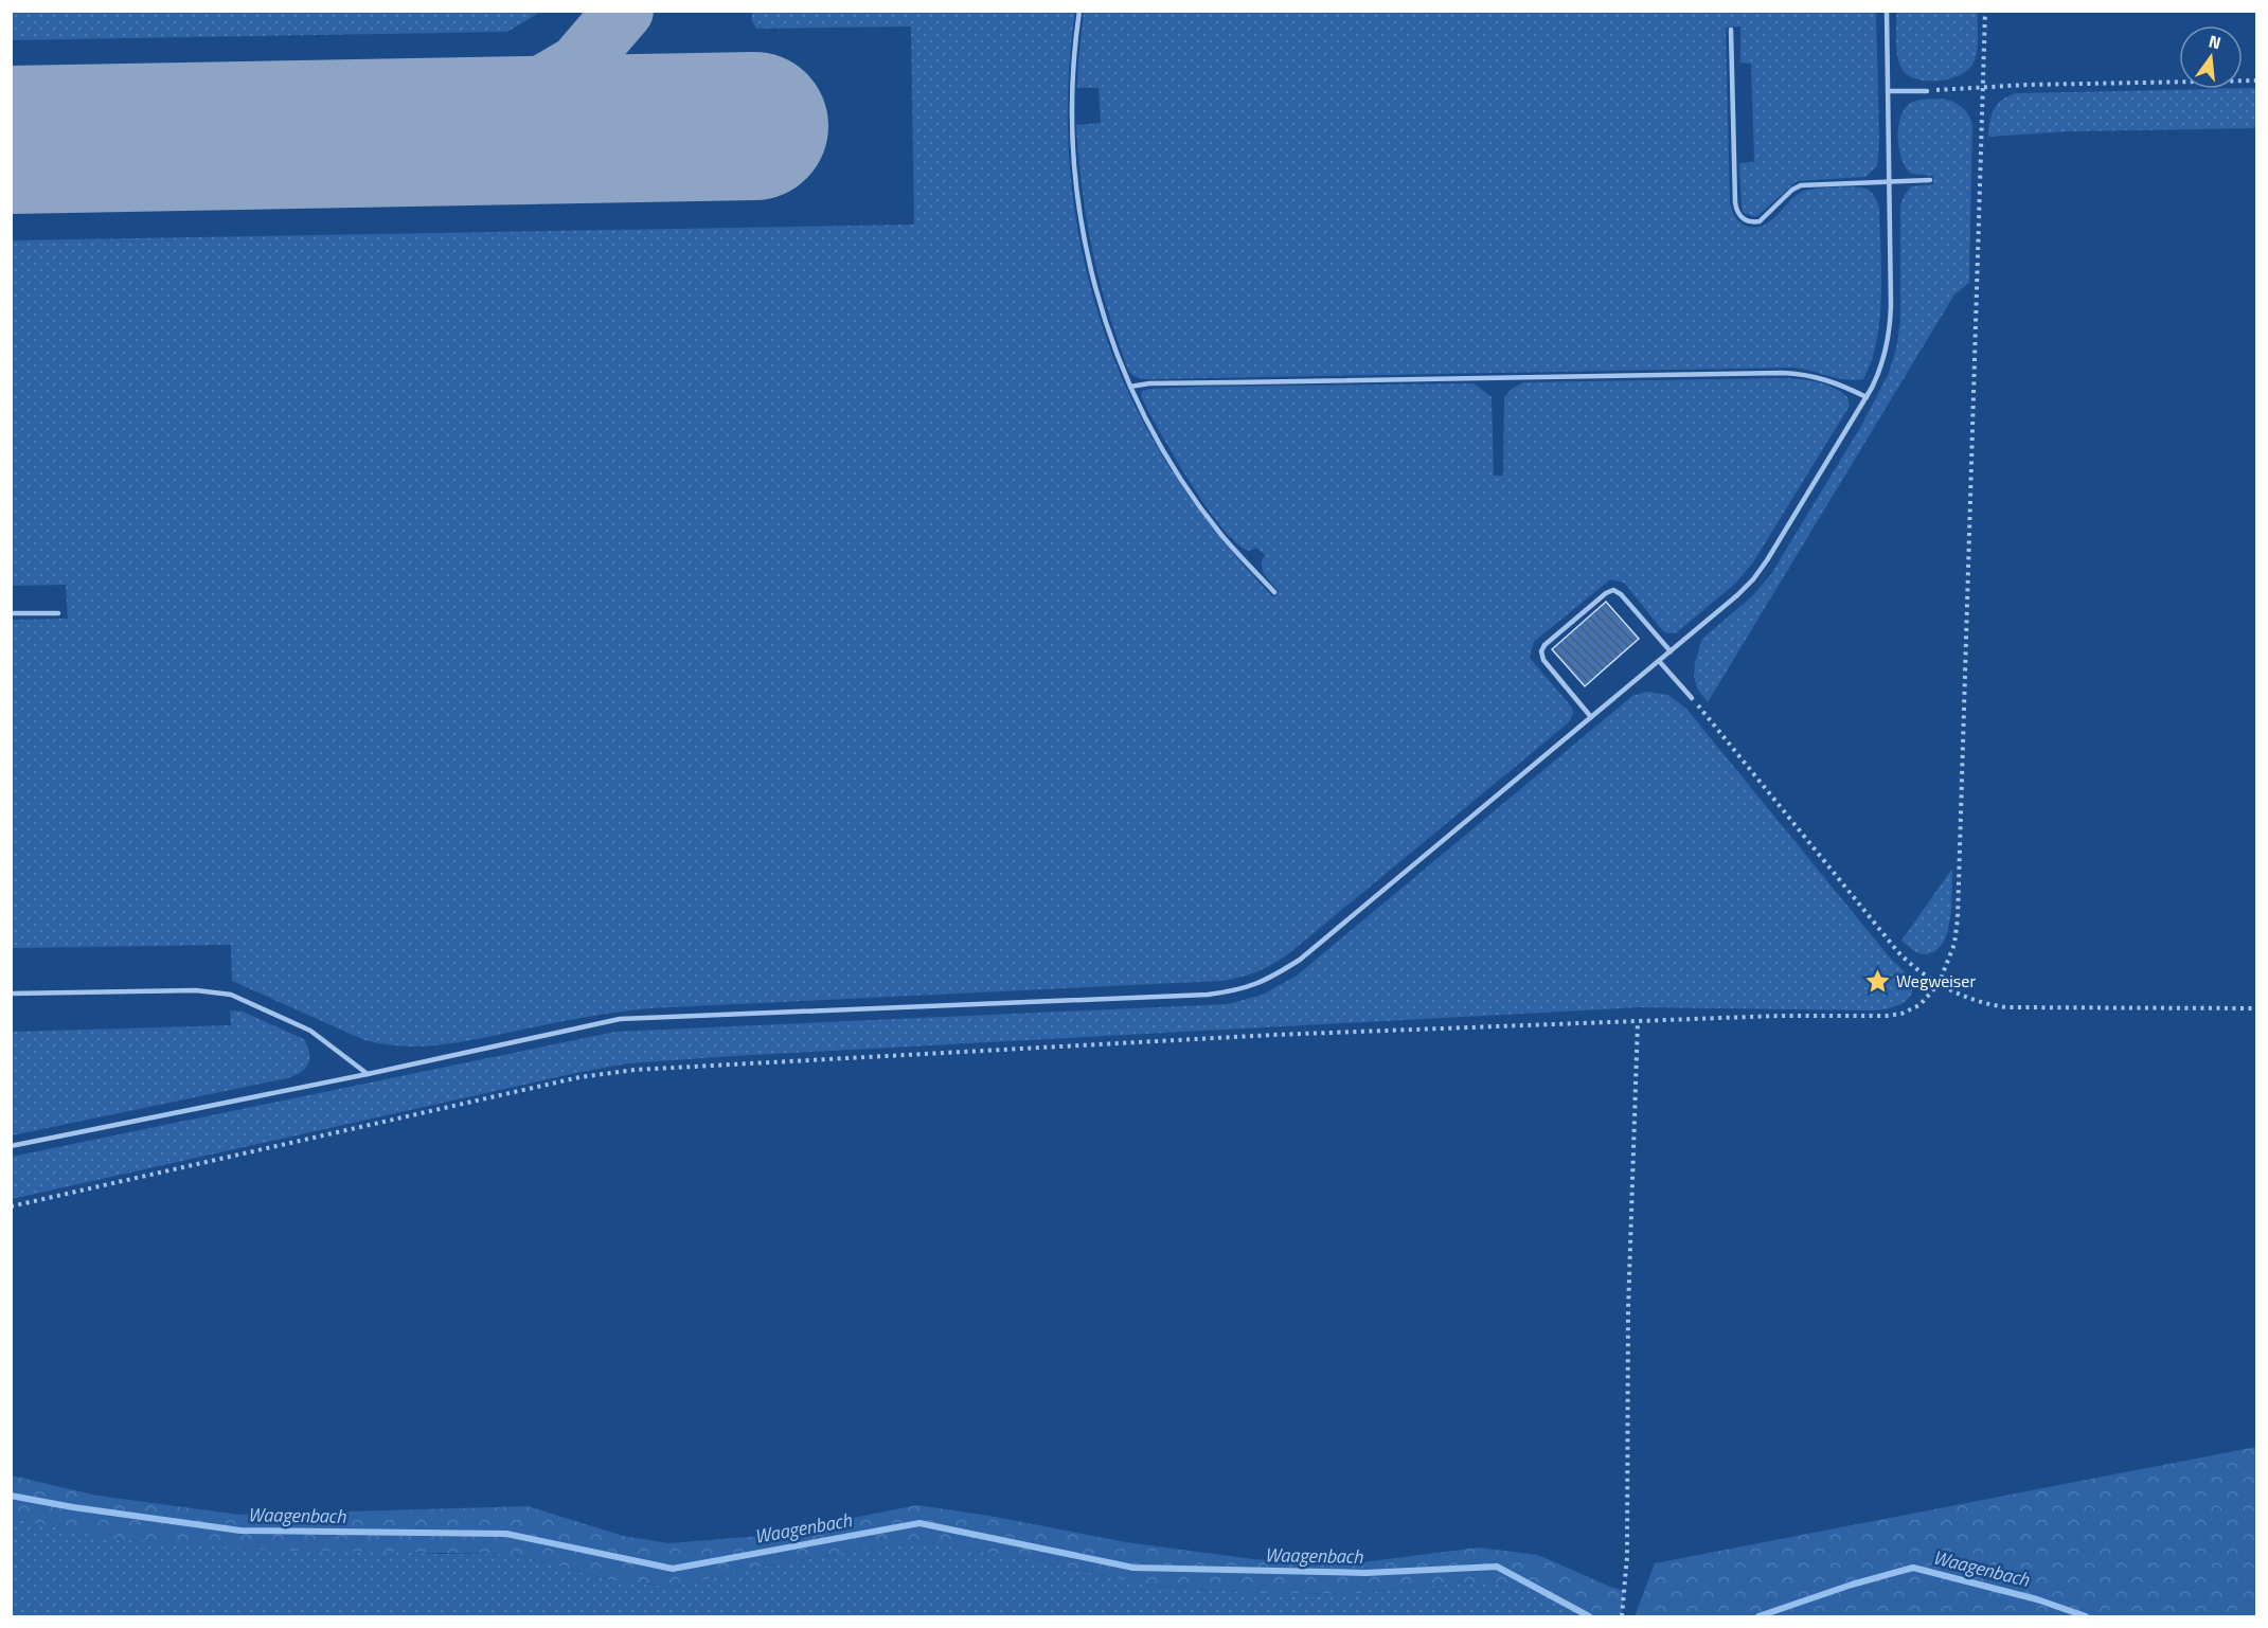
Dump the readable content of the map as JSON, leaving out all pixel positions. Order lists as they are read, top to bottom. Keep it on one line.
{"water":["Waagenbach"],"places":{"place":["Wegweiser"]},"north":"top"}
